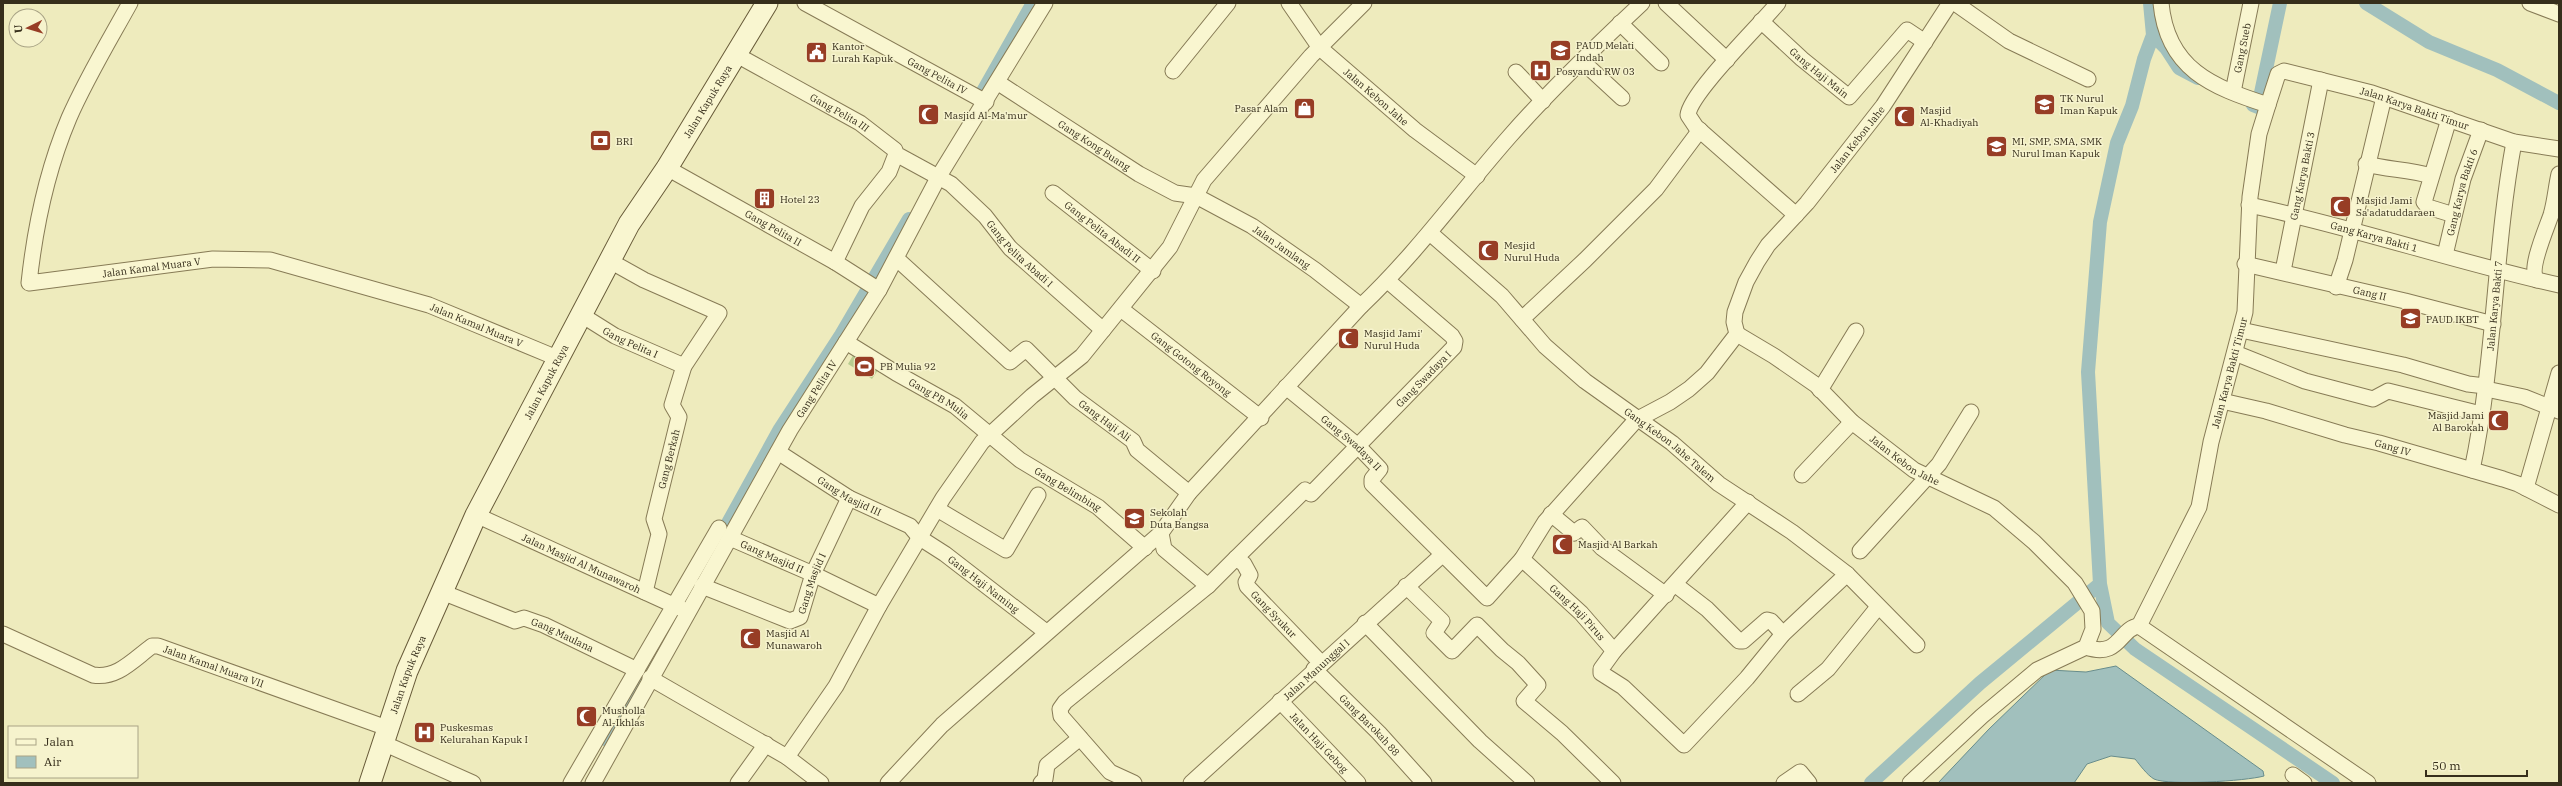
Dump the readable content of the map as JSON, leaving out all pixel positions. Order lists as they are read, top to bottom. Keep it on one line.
{"streets":{"main road":["Jalan Kapuk Raya"],"street":["Gang Sueb","Gang Haji Main","Gang Pelita IV","Jalan Kebon Jahe","Jalan Karya Bakti Timur","Gang Pelita III","Gang Kong Buang","Gang Karya Bakti 3","Gang Karya Bakti 6","Gang Pelita II","Gang Pelita Abadi II","Gang Karya Bakti 1","Jalan Jamlang","Gang Pelita Abadi I","Jalan Kamal Muara V","Gang II","Jalan Karya Bakti 7","Gang Pelita I","Gang Gotong Royong","Gang Swadaya I","Gang PB Mulia","Gang Haji Ali","Gang Swadaya II","Gang Kebon Jahe Talem","Gang IV","Gang Berkah","Gang Belimbing","Gang Masjid III","Gang Masjid II","Jalan Masjid Al Munawaroh","Gang Masjid I","Gang Haji Naming","Gang Haji Pirus","Gang Syukur","Gang Maulana","Jalan Kamal Muara VII","Jalan Manunggal I","Gang Barokah 88","Jalan Haji Gebog"]},"crossings":[["Gang Haji Main","Jalan Kebon Jahe"],["Gang Pelita IV","Gang Pelita III"],["Gang Pelita IV","Gang Kong Buang"],["Gang Pelita IV","Gang Pelita II"],["Gang Pelita IV","Gang Pelita Abadi I"],["Gang Pelita IV","Gang PB Mulia"],["Gang Pelita IV","Gang Haji Ali"],["Gang Pelita IV","Gang Masjid III"],["Gang Pelita IV","Gang Masjid II"],["Gang Pelita IV","Jalan Masjid Al Munawaroh"],["Gang Pelita IV","Gang Masjid I"],["Jalan Kebon Jahe","Jalan Karya Bakti Timur"],["Jalan Kapuk Raya","Gang Pelita III"],["Jalan Kapuk Raya","Gang Pelita II"],["Jalan Kapuk Raya","Jalan Kamal Muara V"],["Jalan Kapuk Raya","Gang Pelita I"],["Jalan Kapuk Raya","Gang Berkah"],["Jalan Kapuk Raya","Jalan Masjid Al Munawaroh"],["Jalan Kapuk Raya","Gang Maulana"],["Jalan Kapuk Raya","Jalan Kamal Muara VII"],["Jalan Karya Bakti Timur","Gang Karya Bakti 3"],["Jalan Karya Bakti Timur","Gang Karya Bakti 6"],["Jalan Karya Bakti Timur","Gang Karya Bakti 1"],["Jalan Karya Bakti Timur","Gang II"],["Jalan Karya Bakti Timur","Jalan Karya Bakti 7"],["Jalan Karya Bakti Timur","Gang IV"],["Gang Pelita III","Gang Pelita Abadi I"],["Gang Kong Buang","Jalan Jamlang"],["Gang Karya Bakti 3","Gang Karya Bakti 1"],["Gang Karya Bakti 3","Gang II"],["Gang Karya Bakti 6","Gang Karya Bakti 1"],["Gang Karya Bakti 1","Jalan Karya Bakti 7"],["Gang II","Jalan Karya Bakti 7"],["Jalan Karya Bakti 7","Gang IV"],["Gang Pelita I","Gang Berkah"],["Gang Swadaya I","Gang Swadaya II"],["Gang PB Mulia","Gang Belimbing"],["Gang Swadaya II","Jalan Manunggal I"],["Gang Berkah","Jalan Masjid Al Munawaroh"],["Gang Masjid III","Gang Masjid I"],["Gang Masjid III","Gang Haji Naming"],["Gang Masjid II","Gang Masjid I"],["Gang Syukur","Jalan Manunggal I"],["Gang Syukur","Gang Barokah 88"],["Jalan Manunggal I","Gang Barokah 88"],["Jalan Manunggal I","Jalan Haji Gebog"]],"places":{"school or university":["PAUD Melati Indah","TK Nurul Iman Kapuk","MI, SMP, SMA, SMK Nurul Iman Kapuk","PAUD IKBT","Sekolah Duta Bangsa"],"public building":["Kantor Lurah Kapuk"],"hospital":["Posyandu RW 03","Puskesmas Kelurahan Kapuk I"],"shop":["Pasar Alam"],"mosque":["Masjid Al-Ma'mur","Masjid Al-Khadiyah","Masjid Jami Sa'adatuddaraen","Mesjid Nurul Huda","Masjid Jami' Nurul Huda","Masjid Jami Al Barokah","Masjid Al Barkah","Masjid Al Munawaroh","Musholla Al-Ikhlas"],"bank":["BRI"],"building":["Hotel 23"],"sports":["PB Mulia 92"]},"legend":["Jalan","Air"],"scale_bar":"50 m","north":"left"}
